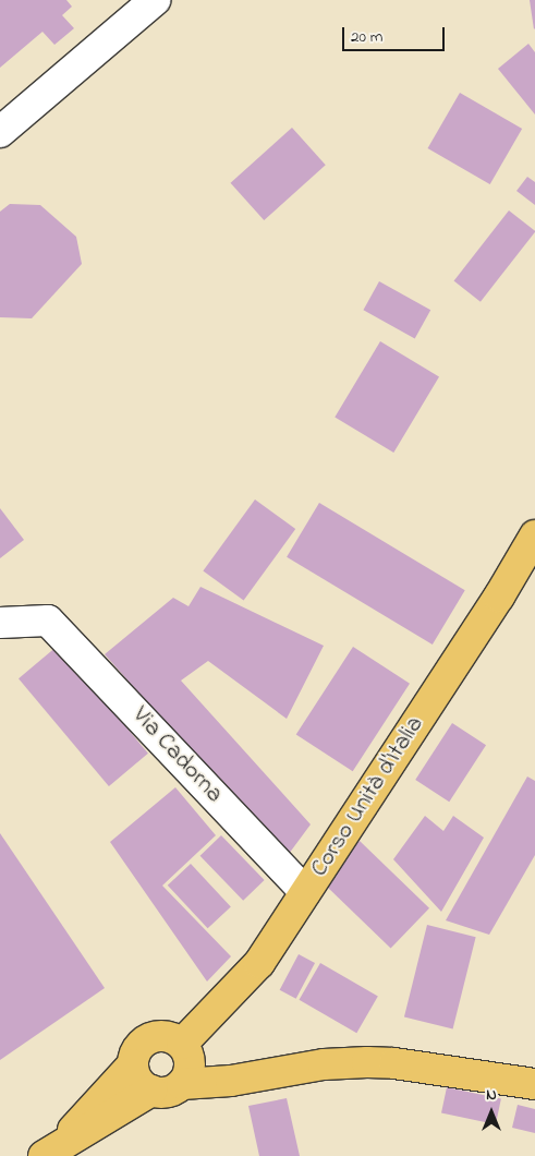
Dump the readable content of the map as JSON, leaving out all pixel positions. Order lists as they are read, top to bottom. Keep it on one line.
{"streets":{"main road":["Corso Unità d'Italia"],"street":["Via Cadorna"]},"crossings":[["Via Cadorna","Corso Unità d'Italia"]],"scale_bar":"20 m","north":"top"}
